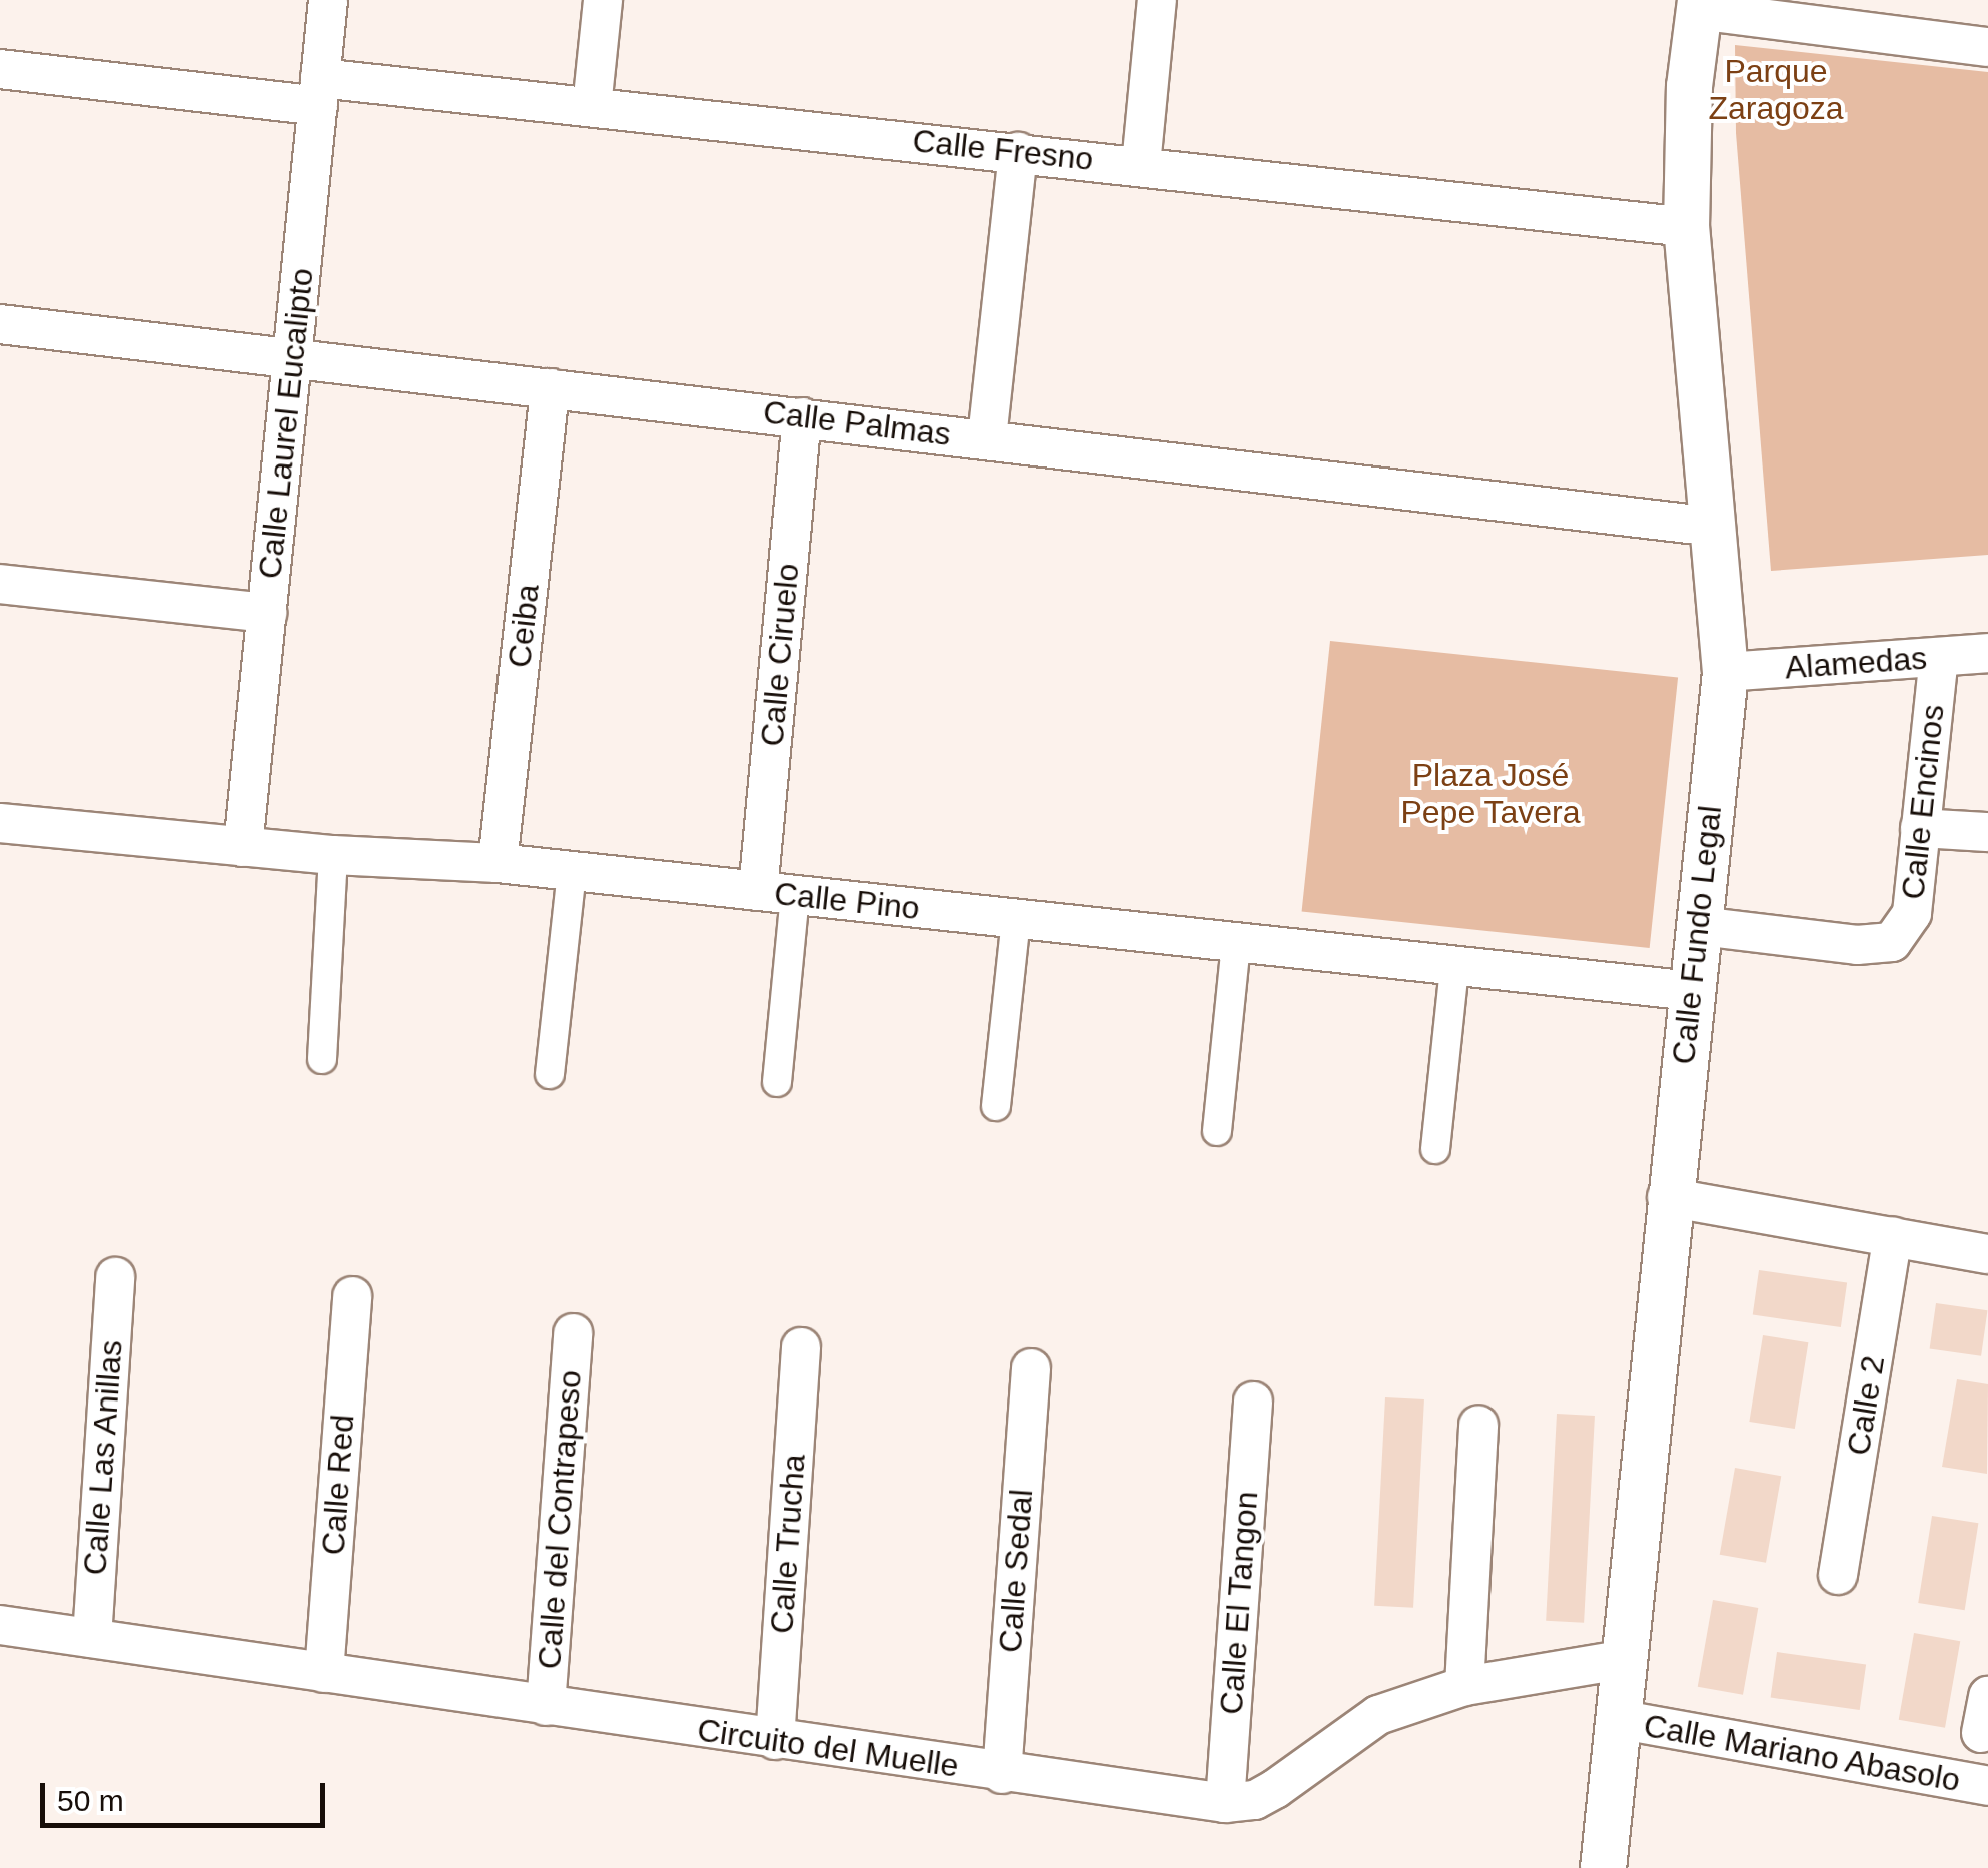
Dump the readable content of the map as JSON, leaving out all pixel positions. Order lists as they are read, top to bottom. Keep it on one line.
{"streets":{"street":["Calle Fresno","Calle Laurel Eucalipto","Calle Palmas","Ceiba","Calle Ciruelo","Alamedas","Calle Encinos","Calle Pino","Calle Fundo Legal","Calle 2","Calle Las Anillas","Calle Red","Calle del Contrapeso","Calle Trucha","Calle Sedal","Calle El Tangon","Circuito del Muelle","Calle Mariano Abasolo"]},"crossings":[["Calle Fresno","Calle Laurel Eucalipto"],["Calle Fresno","Calle Fundo Legal"],["Calle Laurel Eucalipto","Calle Palmas"],["Calle Laurel Eucalipto","Calle Pino"],["Calle Palmas","Ceiba"],["Calle Palmas","Calle Ciruelo"],["Calle Palmas","Calle Fundo Legal"],["Ceiba","Calle Pino"],["Calle Ciruelo","Calle Pino"],["Alamedas","Calle Encinos"],["Alamedas","Calle Fundo Legal"],["Calle Encinos","Calle Fundo Legal"],["Calle Pino","Calle Fundo Legal"],["Calle Fundo Legal","Circuito del Muelle"],["Calle Fundo Legal","Calle Mariano Abasolo"],["Calle Las Anillas","Circuito del Muelle"],["Calle Red","Circuito del Muelle"],["Calle del Contrapeso","Circuito del Muelle"],["Calle Trucha","Circuito del Muelle"],["Calle Sedal","Circuito del Muelle"],["Calle El Tangon","Circuito del Muelle"]],"parks":["Parque Zaragoza","Plaza José Pepe Tavera"],"scale_bar":"50 m"}
